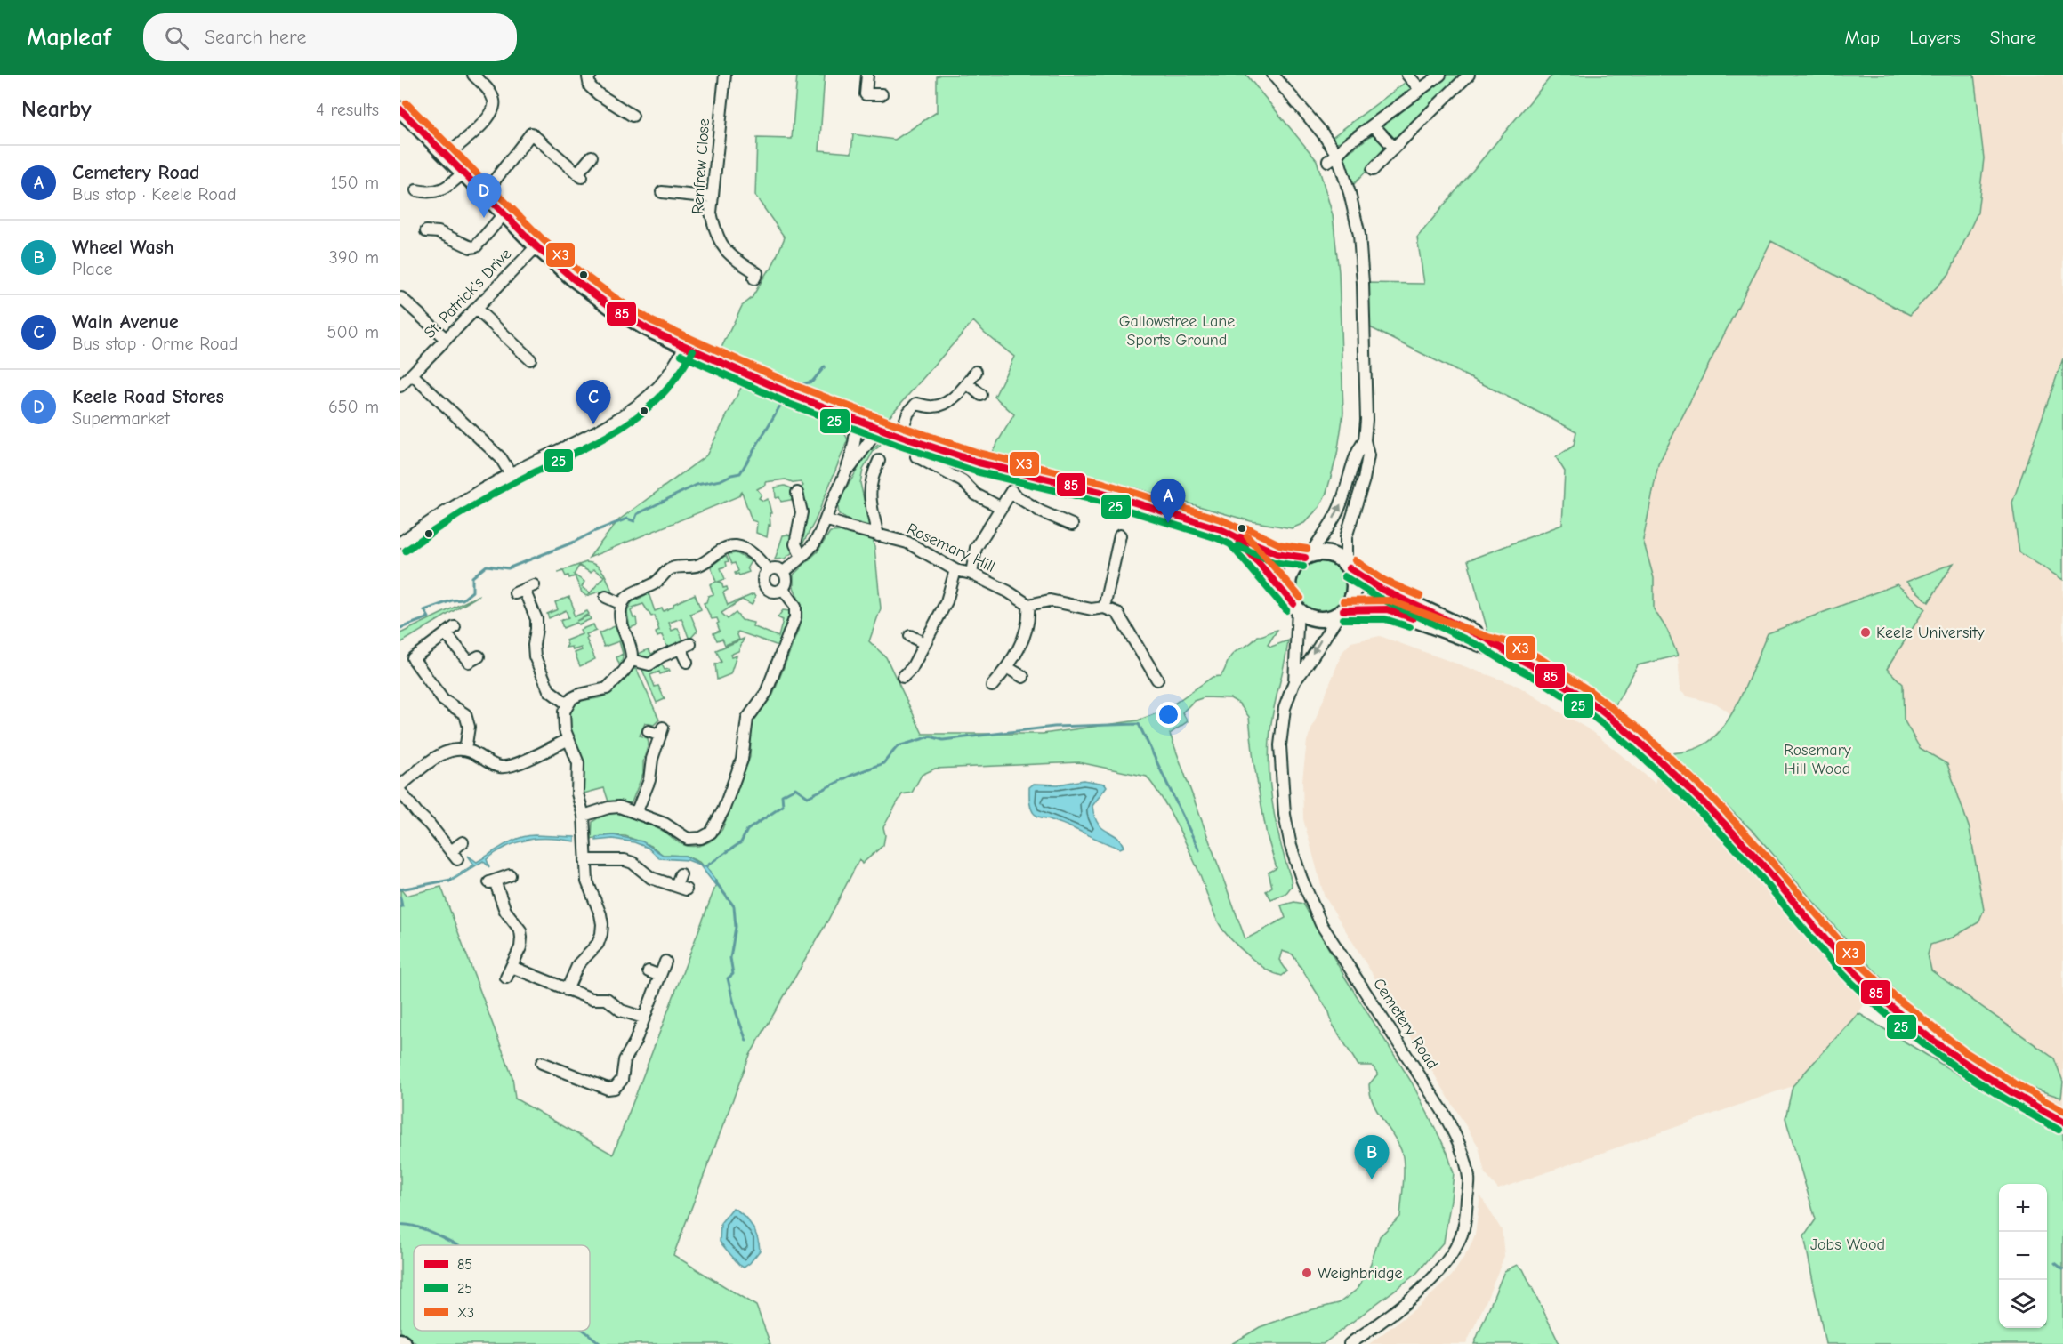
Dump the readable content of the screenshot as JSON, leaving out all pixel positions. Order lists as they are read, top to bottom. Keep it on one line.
{"streets":{"street":["Renfrew Close","St. Patrick's Drive","Rosemary Hill","Cemetery Road"]},"parks":["Gallowstree Lane Sports Ground","Rosemary Hill Wood","Jobs Wood"],"places":["Keele University","Weighbridge"],"lines":["transit line X3","transit line 85","transit line 25"],"legend":["85","25","X3"],"page":{"header":"Mapleaf","search":"Search here","nav":["Map","Layers","Share"],"heading":["Nearby","4 results"],"list":[{"mark":"A","name":"Cemetery Road","note":"Bus stop · Keele Road","value":"150 m"},{"mark":"B","name":"Wheel Wash","note":"Place","value":"390 m"},{"mark":"C","name":"Wain Avenue","note":"Bus stop · Orme Road","value":"500 m"},{"mark":"D","name":"Keele Road Stores","note":"Supermarket","value":"650 m"}],"pins":["D","C","A","B"],"map_buttons":["+","−"]}}
